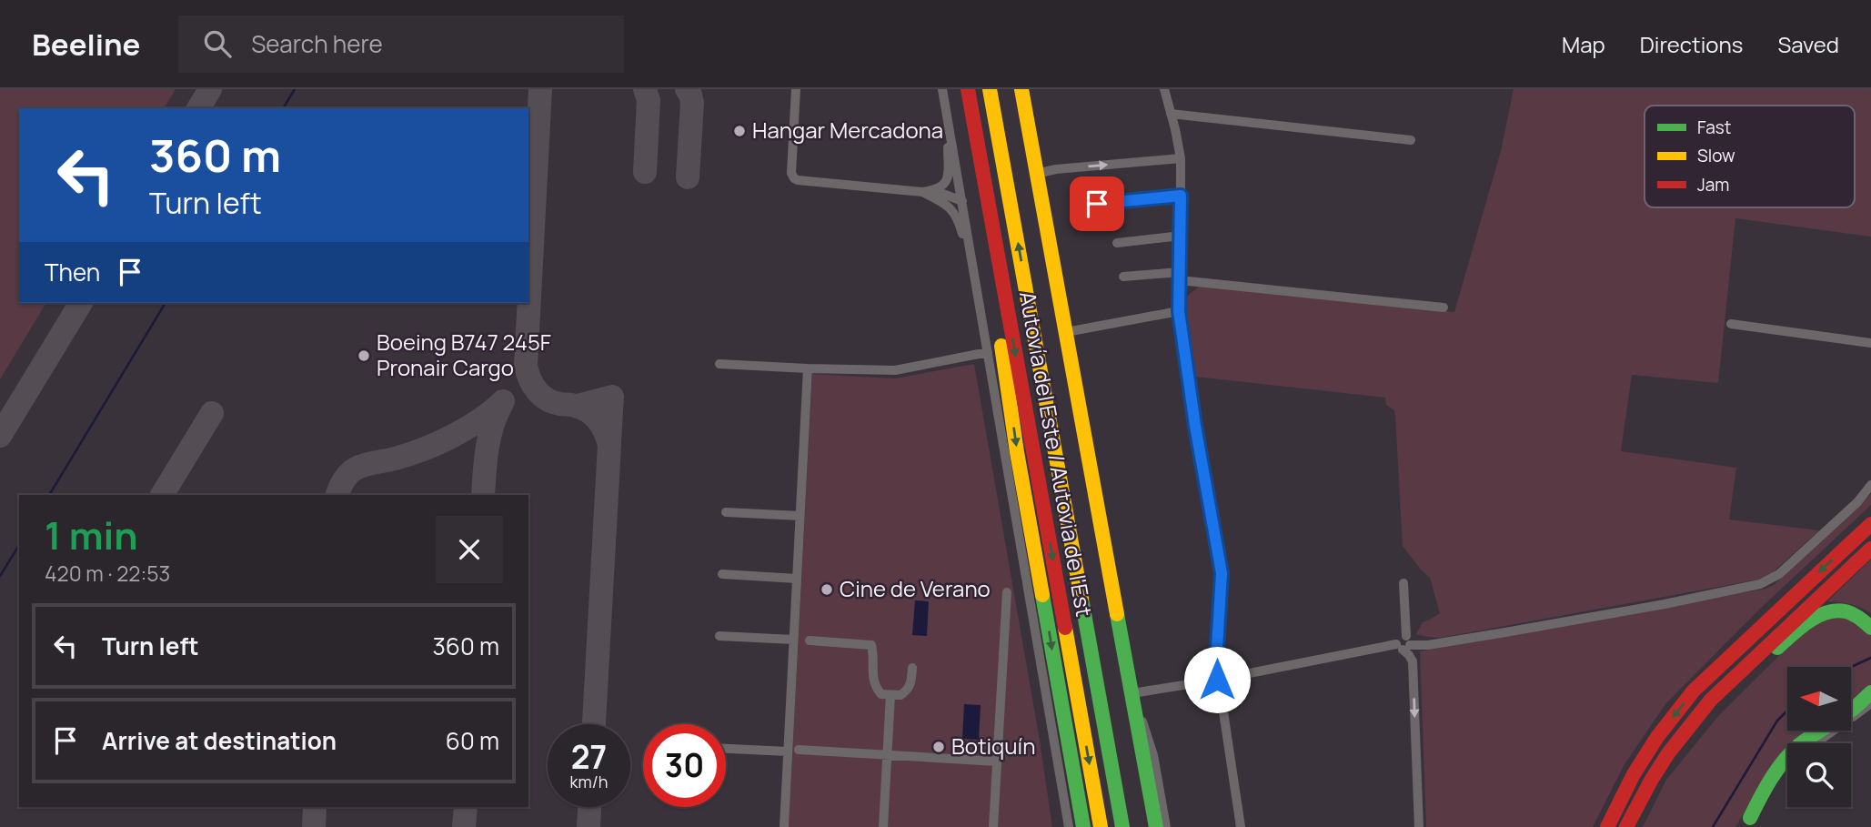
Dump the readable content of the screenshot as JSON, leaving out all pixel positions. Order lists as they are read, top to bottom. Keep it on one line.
{"streets":{"main road":["Autovía del Este / Autovia de l'Est"]},"places":["Hangar Mercadona","Boeing B747 245F Pronair Cargo","Cine de Verano","Botiquín"],"legend":["Fast","Slow","Jam"],"north":"left","page":{"header":"Beeline","search":"Search here","nav":["Map","Directions","Saved"],"turn":["360 m","Turn left"],"then":"Then","heading":["1 min","420 m · 22:53"],"list":[{"name":"Turn left","value":"360 m"},{"name":"Arrive at destination","value":"60 m"}],"speed":"27 km/h","limit":"30"}}
